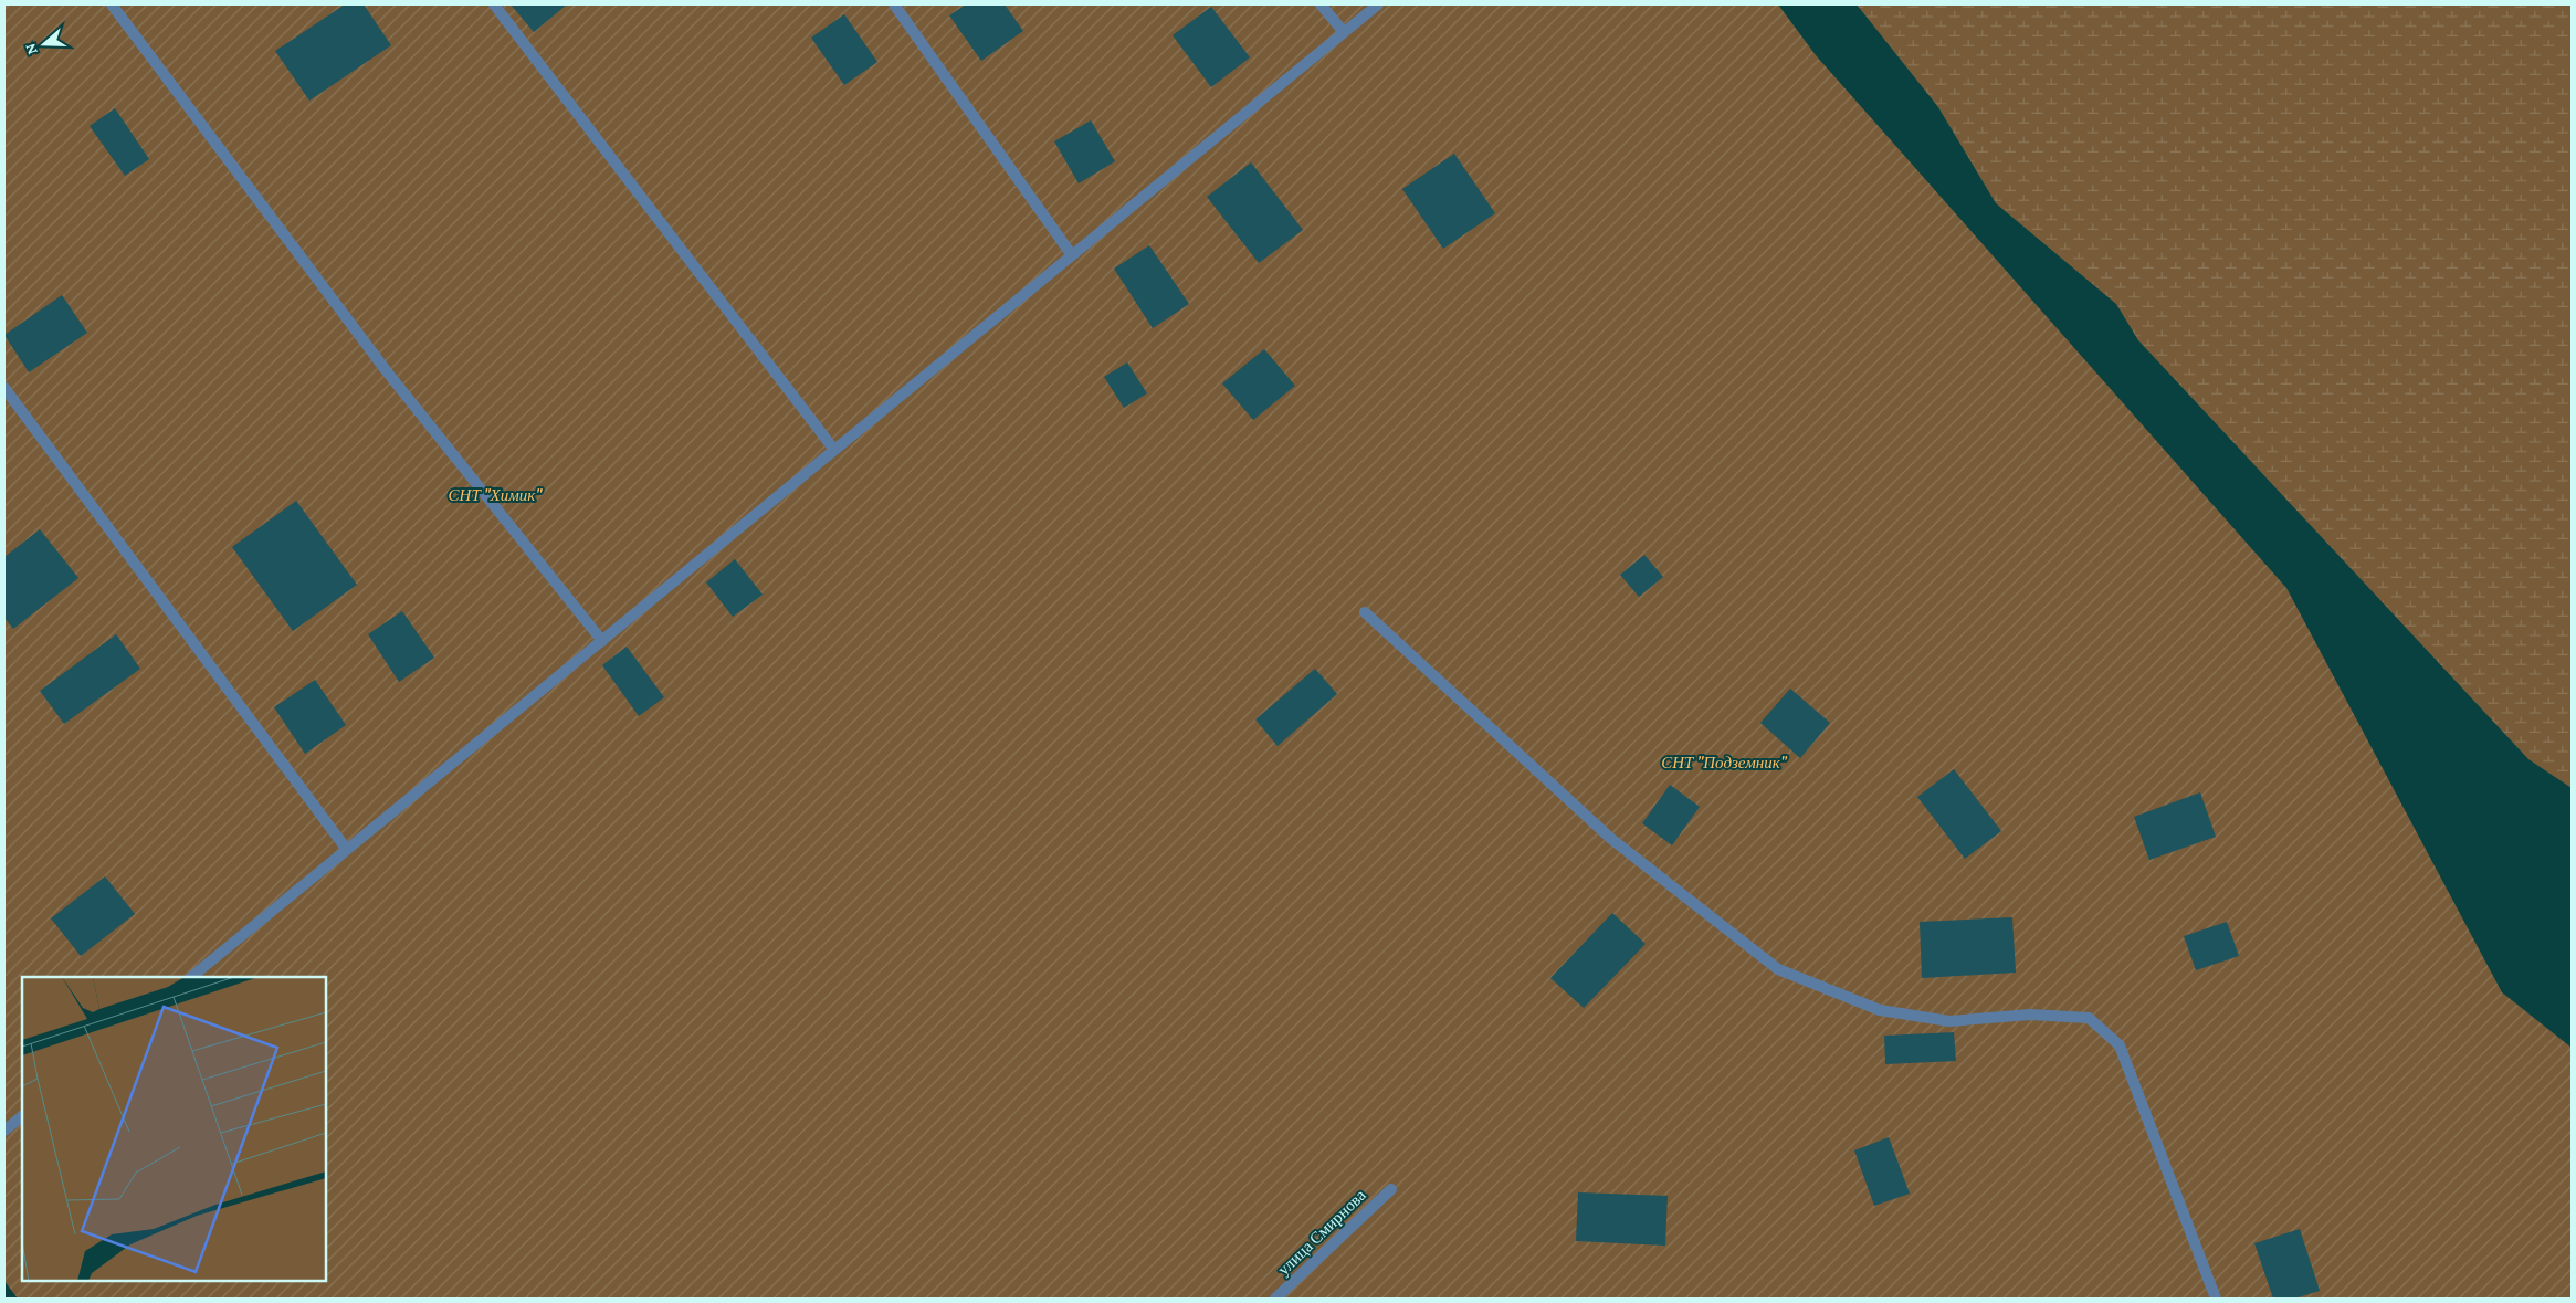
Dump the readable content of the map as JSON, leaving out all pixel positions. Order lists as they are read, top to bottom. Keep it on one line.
{"streets":{"street":["улица Смирнова"]},"parks":["СНТ \"Химик\"","СНТ \"Подземник\""],"north":"left"}
